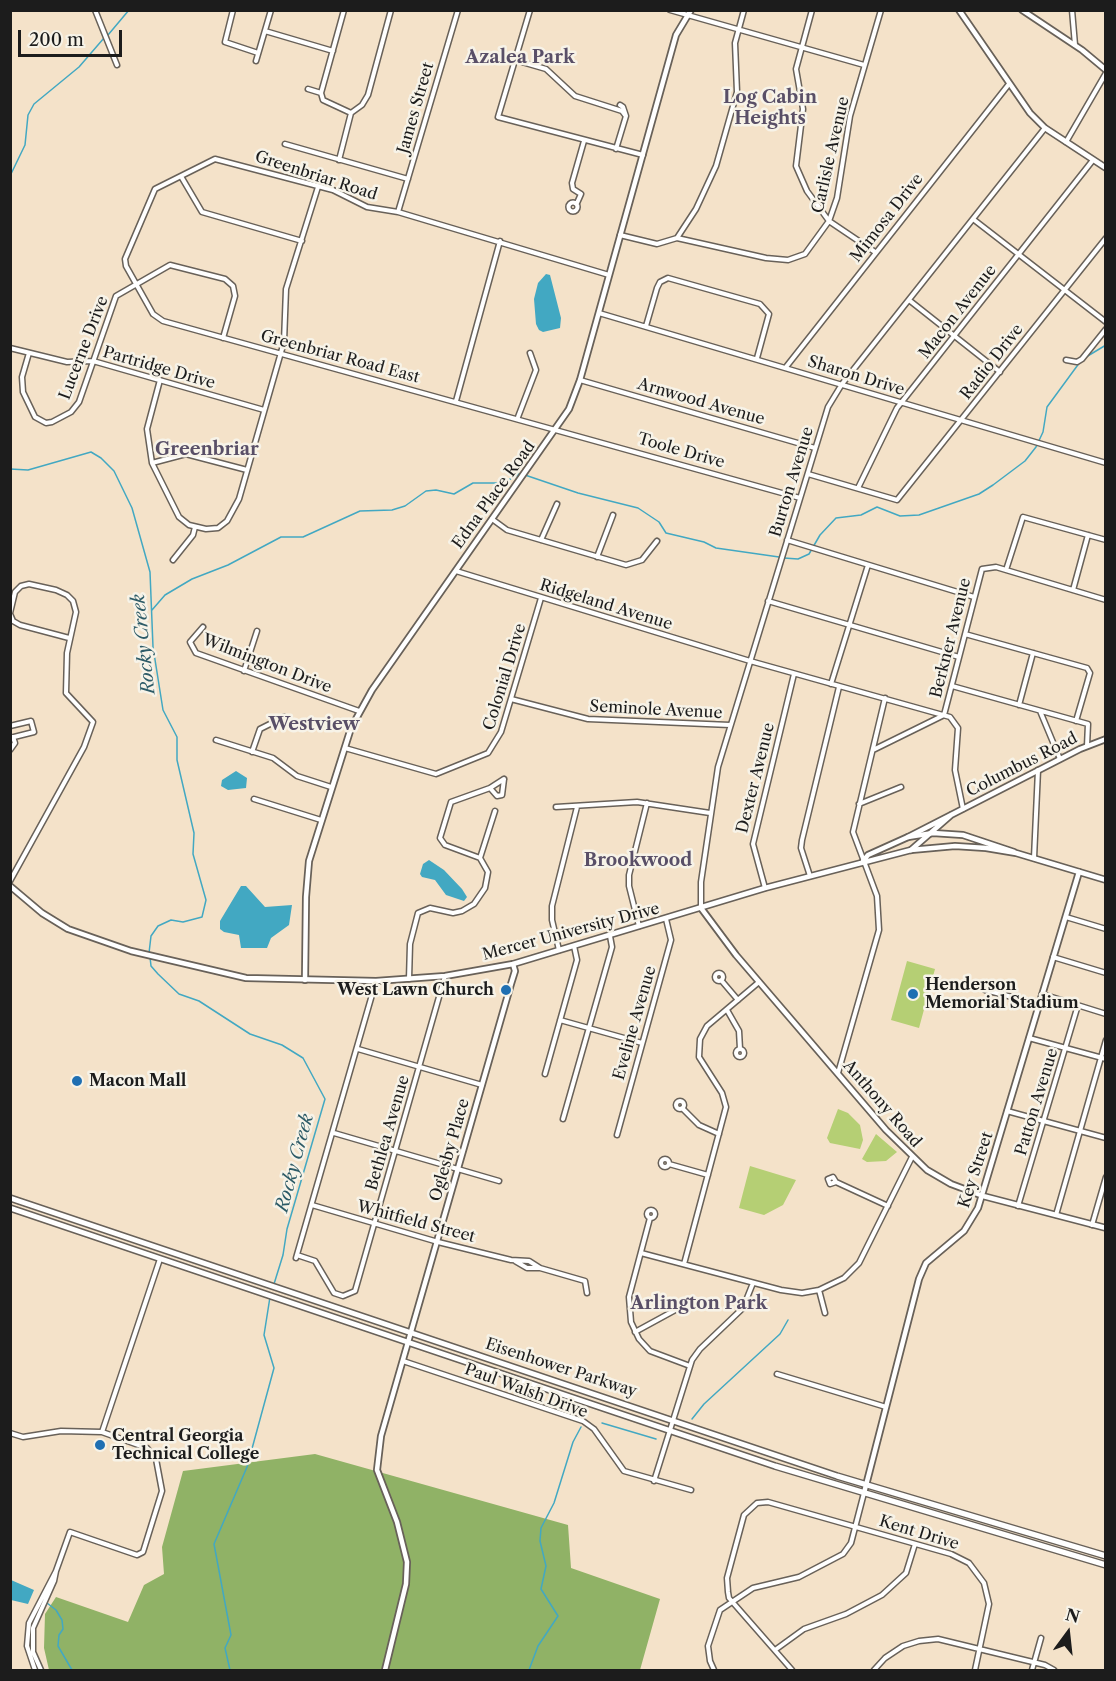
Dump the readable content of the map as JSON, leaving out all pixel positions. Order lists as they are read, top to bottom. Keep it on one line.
{"streets":{"main road":["Eisenhower Parkway"],"street":["James Street","Carlisle Avenue","Greenbriar Road","Mimosa Drive","Macon Avenue","Lucerne Drive","Greenbriar Road East","Radio Drive","Partridge Drive","Sharon Drive","Arnwood Avenue","Toole Drive","Burton Avenue","Edna Place Road","Ridgeland Avenue","Berkner Avenue","Wilmington Drive","Colonial Drive","Seminole Avenue","Columbus Road","Dexter Avenue","Mercer University Drive","Eveline Avenue","Patton Avenue","Anthony Road","Bethlea Avenue","Oglesby Place","Key Street","Whitfield Street","Paul Walsh Drive","Kent Drive"]},"crossings":[["James Street","Greenbriar Road"],["Carlisle Avenue","Edna Place Road"],["Greenbriar Road","Lucerne Drive"],["Greenbriar Road","Greenbriar Road East"],["Greenbriar Road","Edna Place Road"],["Mimosa Drive","Sharon Drive"],["Macon Avenue","Radio Drive"],["Macon Avenue","Sharon Drive"],["Lucerne Drive","Greenbriar Road East"],["Lucerne Drive","Partridge Drive"],["Greenbriar Road East","Toole Drive"],["Greenbriar Road East","Edna Place Road"],["Radio Drive","Sharon Drive"],["Sharon Drive","Burton Avenue"],["Sharon Drive","Edna Place Road"],["Arnwood Avenue","Burton Avenue"],["Arnwood Avenue","Edna Place Road"],["Toole Drive","Burton Avenue"],["Toole Drive","Edna Place Road"],["Burton Avenue","Ridgeland Avenue"],["Burton Avenue","Seminole Avenue"],["Burton Avenue","Mercer University Drive"],["Burton Avenue","Anthony Road"],["Edna Place Road","Ridgeland Avenue"],["Edna Place Road","Wilmington Drive"],["Edna Place Road","Colonial Drive"],["Edna Place Road","Mercer University Drive"],["Ridgeland Avenue","Berkner Avenue"],["Ridgeland Avenue","Colonial Drive"],["Ridgeland Avenue","Dexter Avenue"],["Berkner Avenue","Columbus Road"],["Colonial Drive","Seminole Avenue"],["Columbus Road","Mercer University Drive"],["Dexter Avenue","Mercer University Drive"],["Mercer University Drive","Eveline Avenue"],["Mercer University Drive","Anthony Road"],["Mercer University Drive","Bethlea Avenue"],["Mercer University Drive","Oglesby Place"],["Mercer University Drive","Key Street"],["Patton Avenue","Anthony Road"],["Anthony Road","Key Street"],["Bethlea Avenue","Whitfield Street"],["Oglesby Place","Whitfield Street"],["Oglesby Place","Eisenhower Parkway"],["Oglesby Place","Paul Walsh Drive"],["Key Street","Eisenhower Parkway"]],"districts":["Azalea Park","Log Cabin Heights","Greenbriar","Westview","Brookwood","Arlington Park"],"water":["Rocky Creek"],"places":["West Lawn Church","Henderson Memorial Stadium","Macon Mall","Central Georgia Technical College"],"scale_bar":"200 m","north":"top"}
